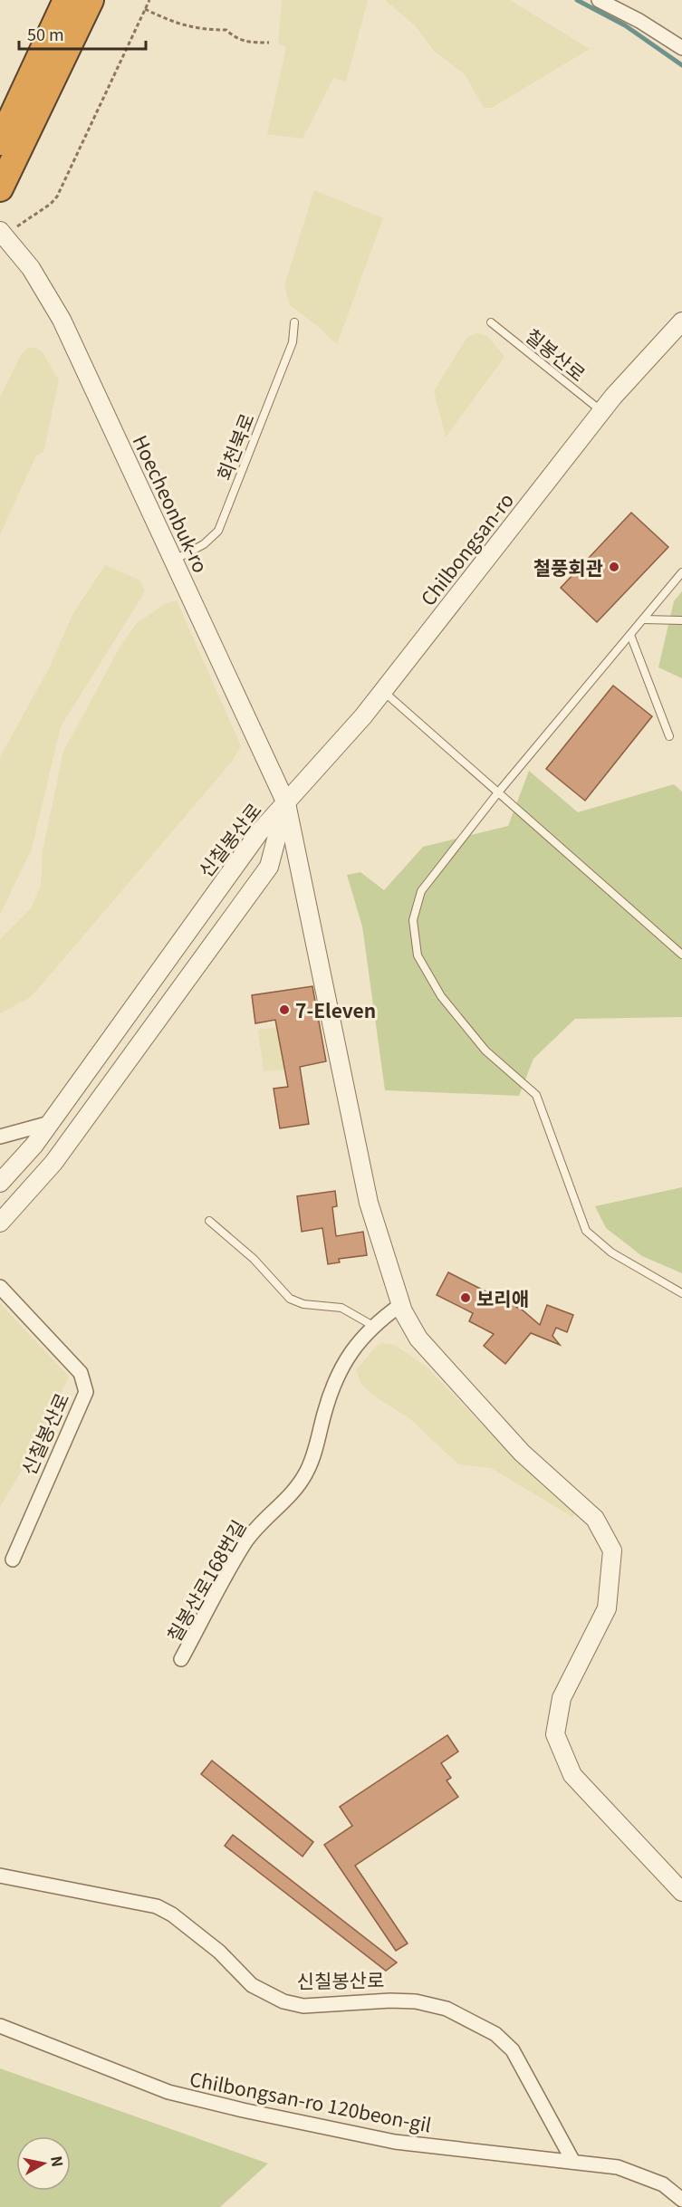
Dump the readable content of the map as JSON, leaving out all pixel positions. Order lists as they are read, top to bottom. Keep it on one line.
{"streets":{"street":["Hoecheonbuk-ro","Chilbongsan-ro","신칠봉산로","칠봉산로168번길","Chilbongsan-ro 120beon-gil"],"lane":["칠봉산로","회천북로"]},"crossings":[["칠봉산로","Chilbongsan-ro"],["회천북로","Hoecheonbuk-ro"],["Hoecheonbuk-ro","Chilbongsan-ro"],["Hoecheonbuk-ro","신칠봉산로"],["Hoecheonbuk-ro","칠봉산로168번길"],["Chilbongsan-ro","신칠봉산로"],["신칠봉산로","Chilbongsan-ro 120beon-gil"]],"places":["철풍회관","7-Eleven","보리애"],"scale_bar":"50 m","north":"right"}
